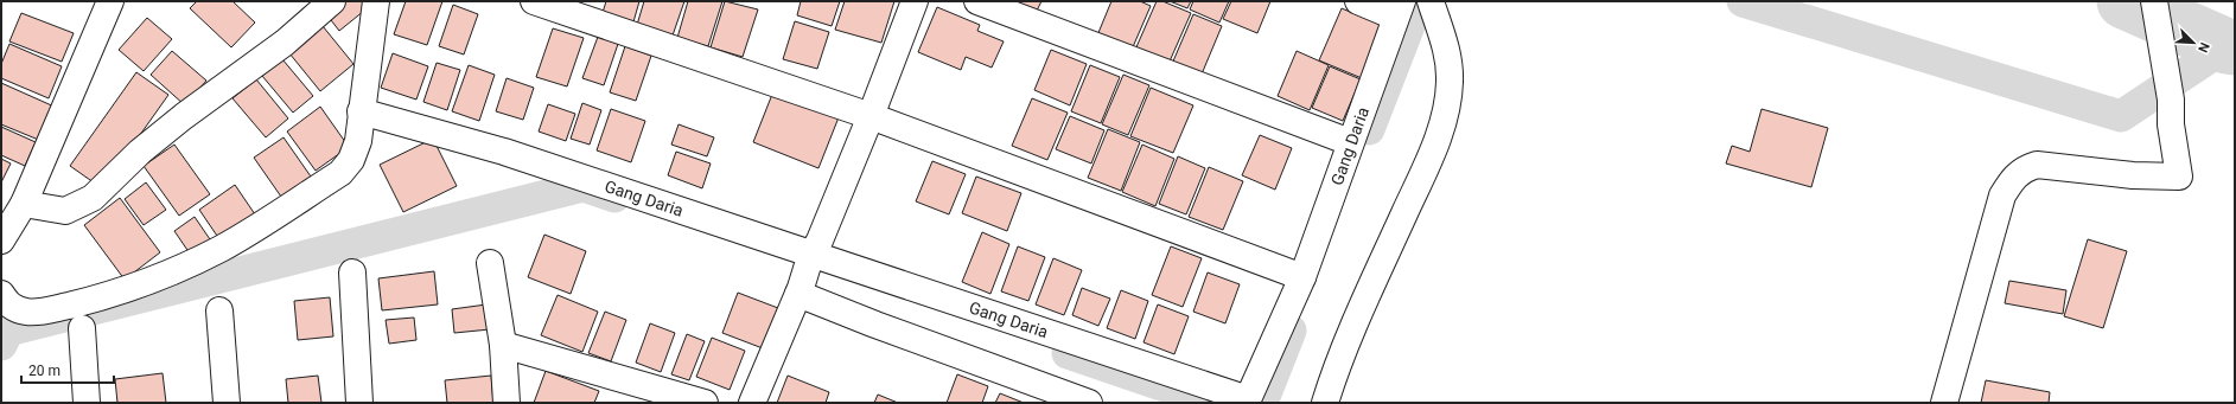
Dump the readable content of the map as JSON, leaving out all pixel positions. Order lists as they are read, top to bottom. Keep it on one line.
{"streets":{"street":["Gang Daria"]},"scale_bar":"20 m","north":"bottom right"}
